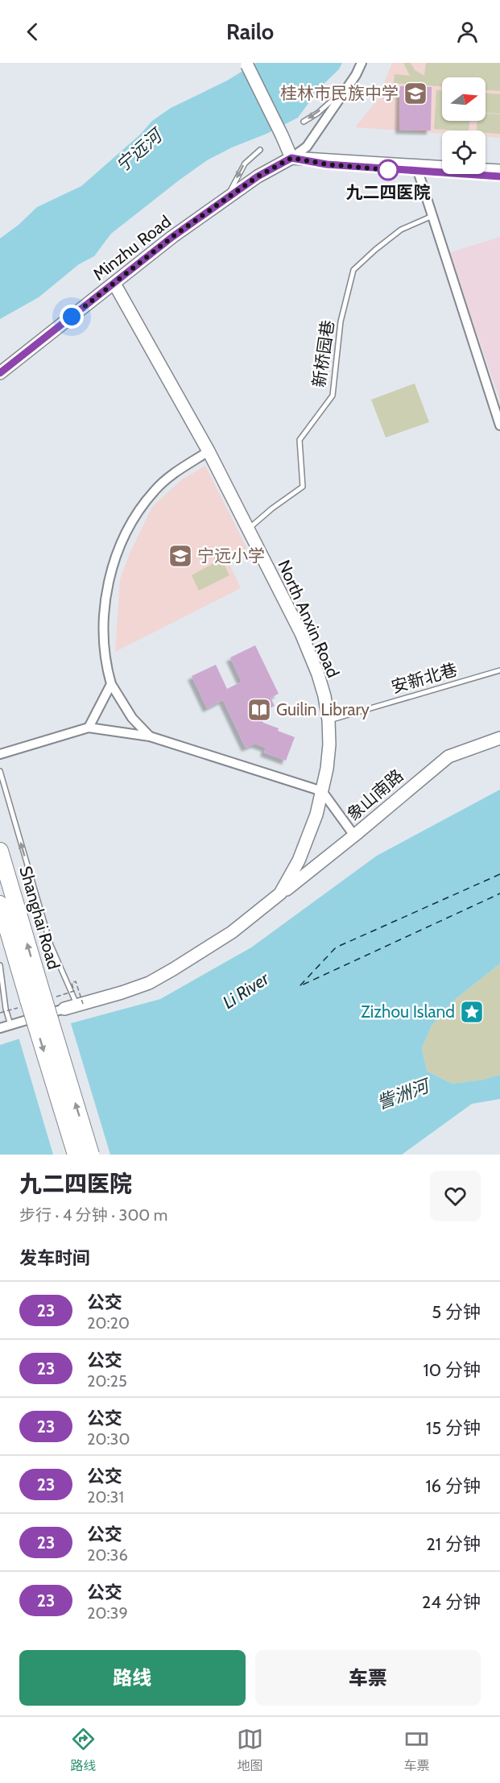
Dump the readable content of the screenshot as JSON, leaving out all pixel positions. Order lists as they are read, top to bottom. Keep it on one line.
{"streets":{"highway":["Shanghai Road"],"street":["Minzhu Road","North Anxin Road","象山南路"],"lane":["新桥园巷","安新北巷"]},"crossings":[["Minzhu Road","North Anxin Road"],["新桥园巷","North Anxin Road"],["North Anxin Road","安新北巷"],["North Anxin Road","象山南路"]],"water":["宁远河","Li River","訾洲河"],"places":{"school or university":["桂林市民族中学","宁远小学"],"other":["九二四医院"],"library":["Guilin Library"],"place":["Zizhou Island"]},"lines":["bus line 23"],"north":"right","page":{"header":"Railo","heading":[["九二四医院","步行 · 4 分钟 · 300 m"],"发车时间"],"list":[{"mark":"23","name":"公交","note":"20:20","value":"5 分钟"},{"mark":"23","name":"公交","note":"20:25","value":"10 分钟"},{"mark":"23","name":"公交","note":"20:30","value":"15 分钟"},{"mark":"23","name":"公交","note":"20:31","value":"16 分钟"},{"mark":"23","name":"公交","note":"20:36","value":"21 分钟"},{"mark":"23","name":"公交","note":"20:39","value":"24 分钟"}],"buttons":["路线","车票"],"tabs":["路线","地图","车票"]}}
